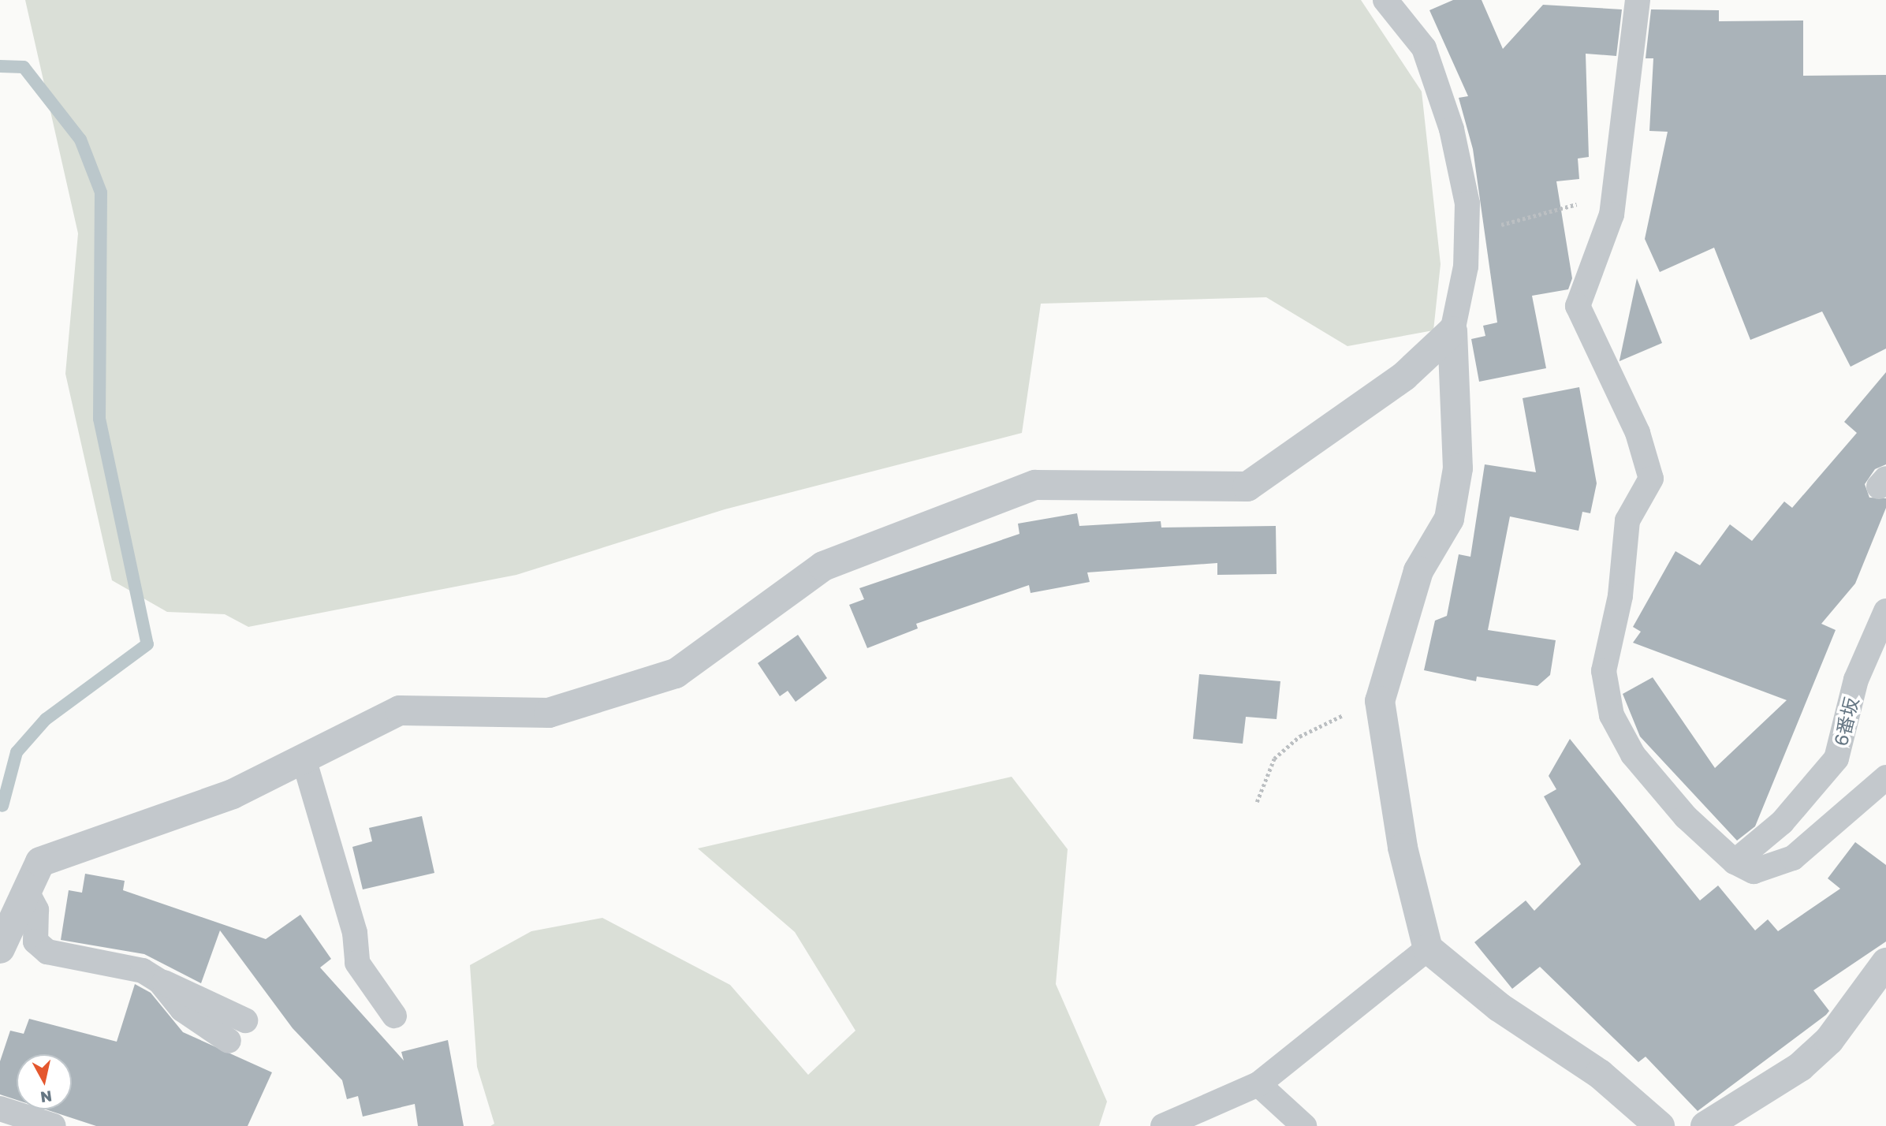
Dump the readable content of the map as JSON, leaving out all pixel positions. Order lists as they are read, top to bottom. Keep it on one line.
{"streets":{"lane":["6番坂"]},"north":"bottom"}
